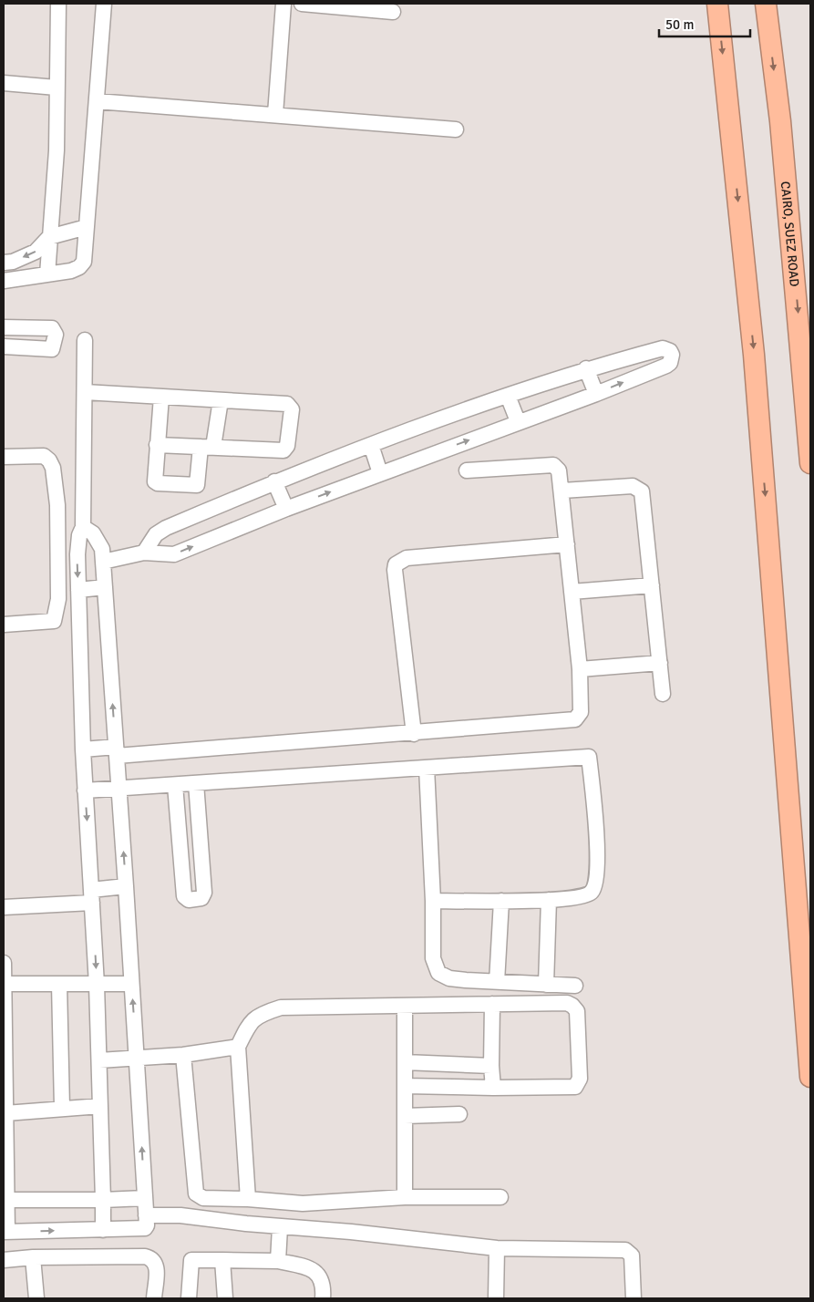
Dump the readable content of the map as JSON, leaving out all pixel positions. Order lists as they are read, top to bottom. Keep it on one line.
{"streets":{"highway":["CAIRO, SUEZ ROAD"]},"scale_bar":"50 m"}
